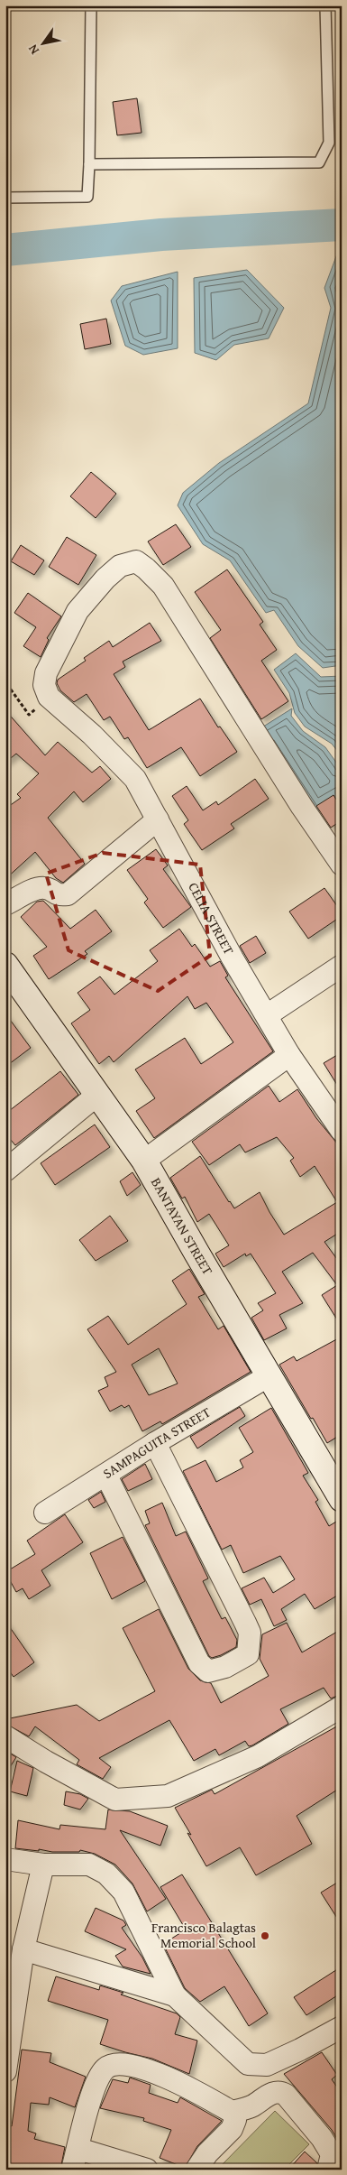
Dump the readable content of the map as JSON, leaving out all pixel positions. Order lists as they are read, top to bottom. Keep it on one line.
{"streets":{"main road":["BANTAYAN STREET"],"street":["CELIA STREET","SAMPAGUITA STREET"]},"crossings":[["BANTAYAN STREET","SAMPAGUITA STREET"]],"places":["Francisco Balagtas Memorial School"],"north":"bottom left"}
